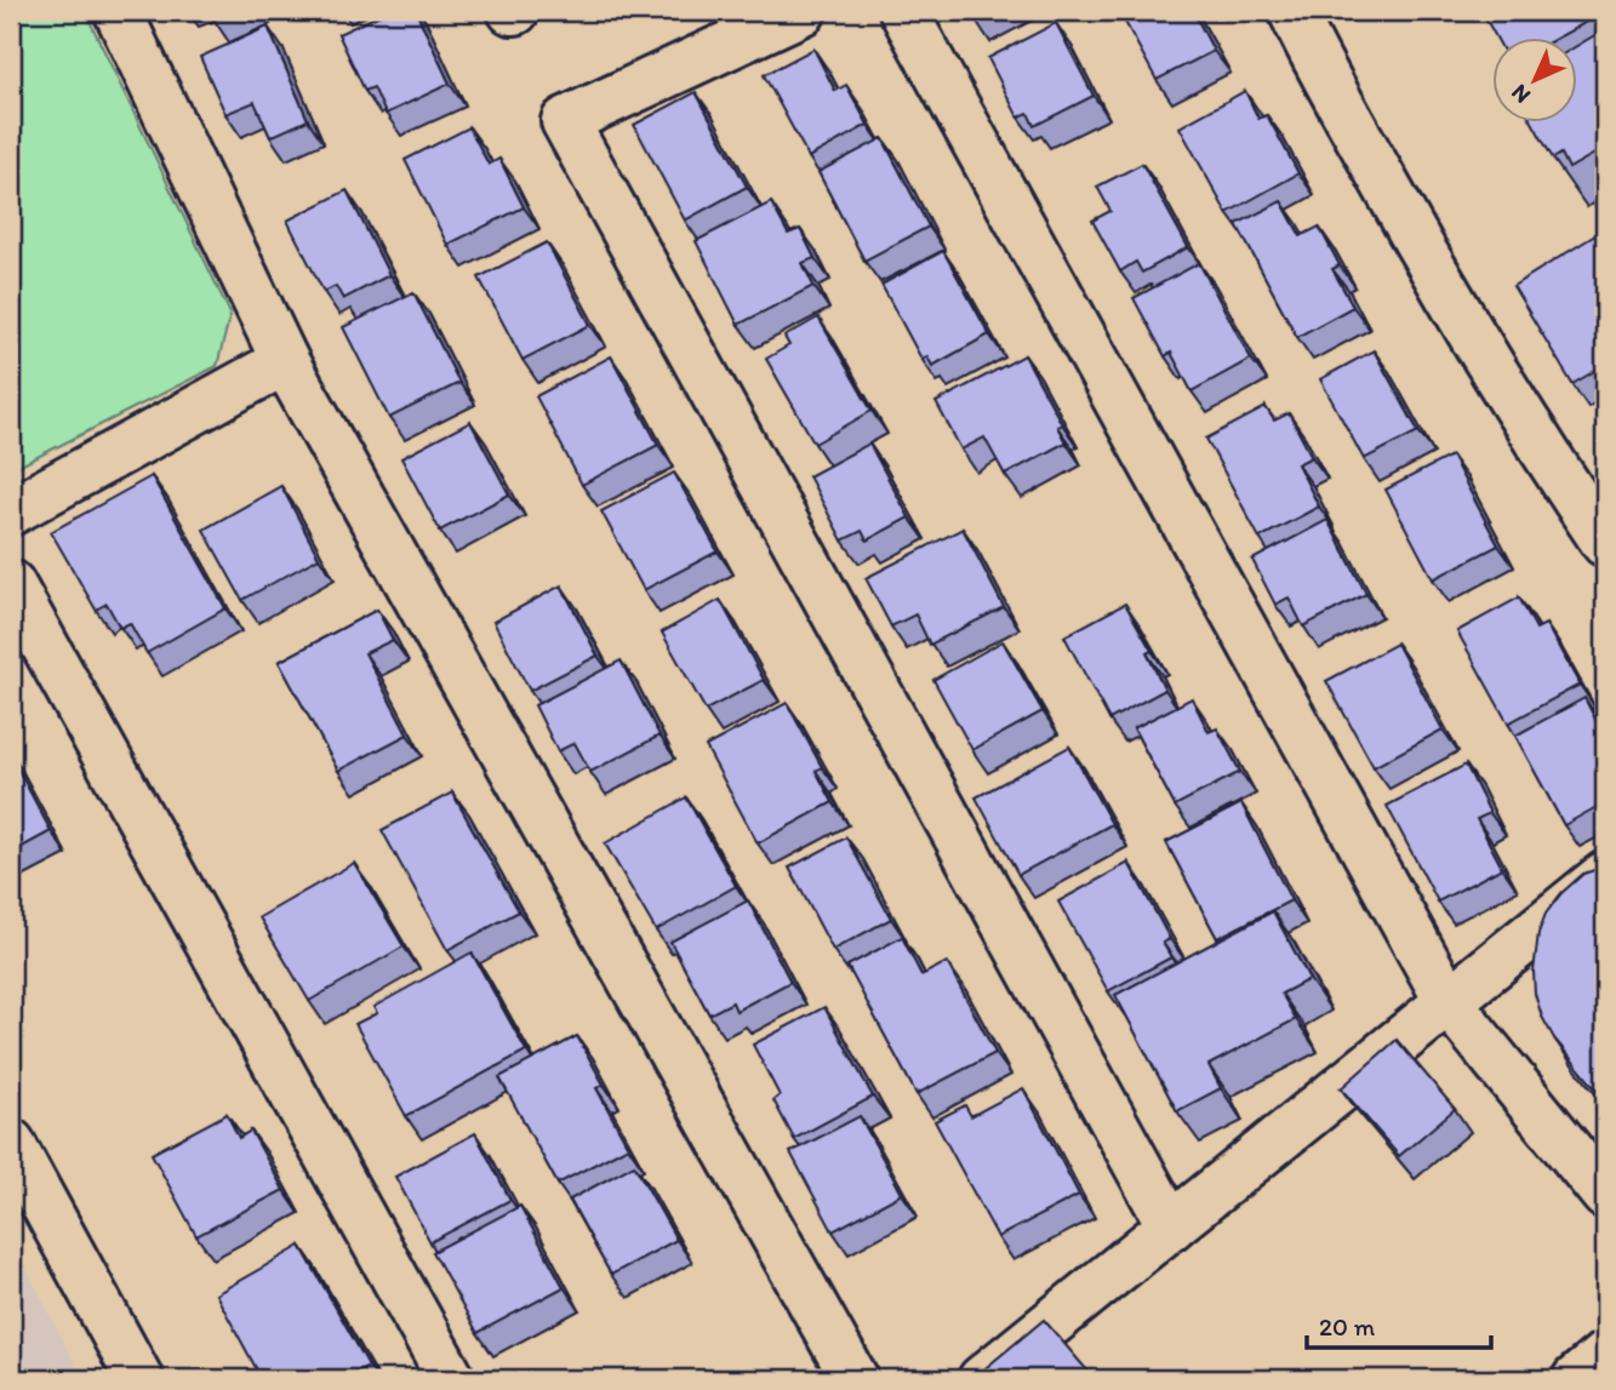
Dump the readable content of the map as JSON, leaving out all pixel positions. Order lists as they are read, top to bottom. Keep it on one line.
{"scale_bar":"20 m","north":"bottom left"}
